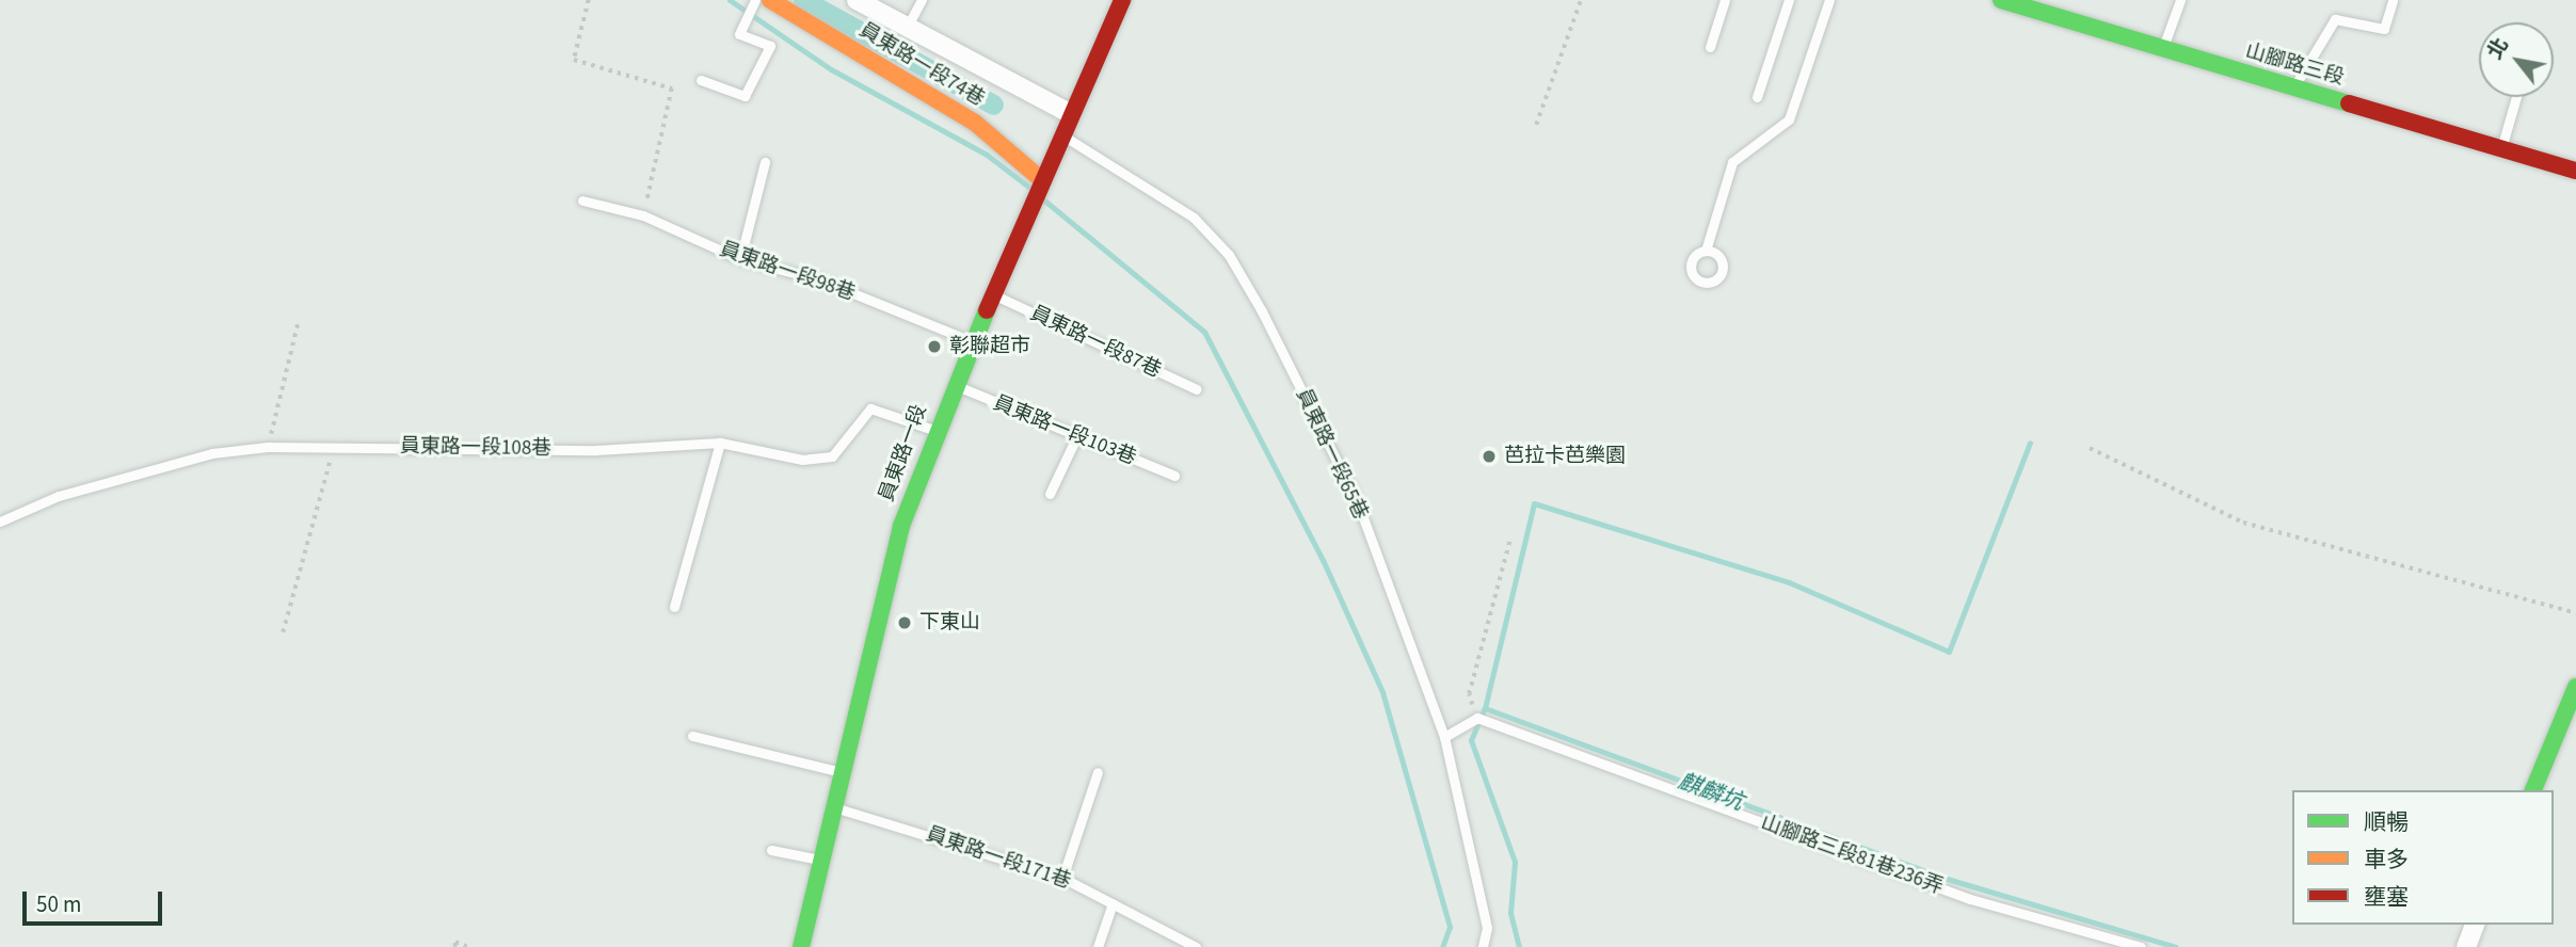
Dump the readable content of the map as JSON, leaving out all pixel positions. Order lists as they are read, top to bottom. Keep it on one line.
{"streets":{"main road":["員東路一段74巷","山腳路三段","員東路一段"],"lane":["員東路一段98巷","員東路一段87巷","員東路一段103巷","員東路一段108巷","員東路一段65巷","山腳路三段81巷236弄","員東路一段171巷"]},"crossings":[["員東路一段74巷","員東路一段"],["員東路一段98巷","員東路一段"],["員東路一段87巷","員東路一段"],["員東路一段103巷","員東路一段"],["員東路一段108巷","員東路一段"],["員東路一段","員東路一段65巷"],["員東路一段","員東路一段171巷"]],"water":["麒麟坑"],"places":["彰聯超市","芭拉卡芭樂園","下東山"],"legend":["順暢","車多","壅塞"],"scale_bar":"50 m","north":"top left"}
